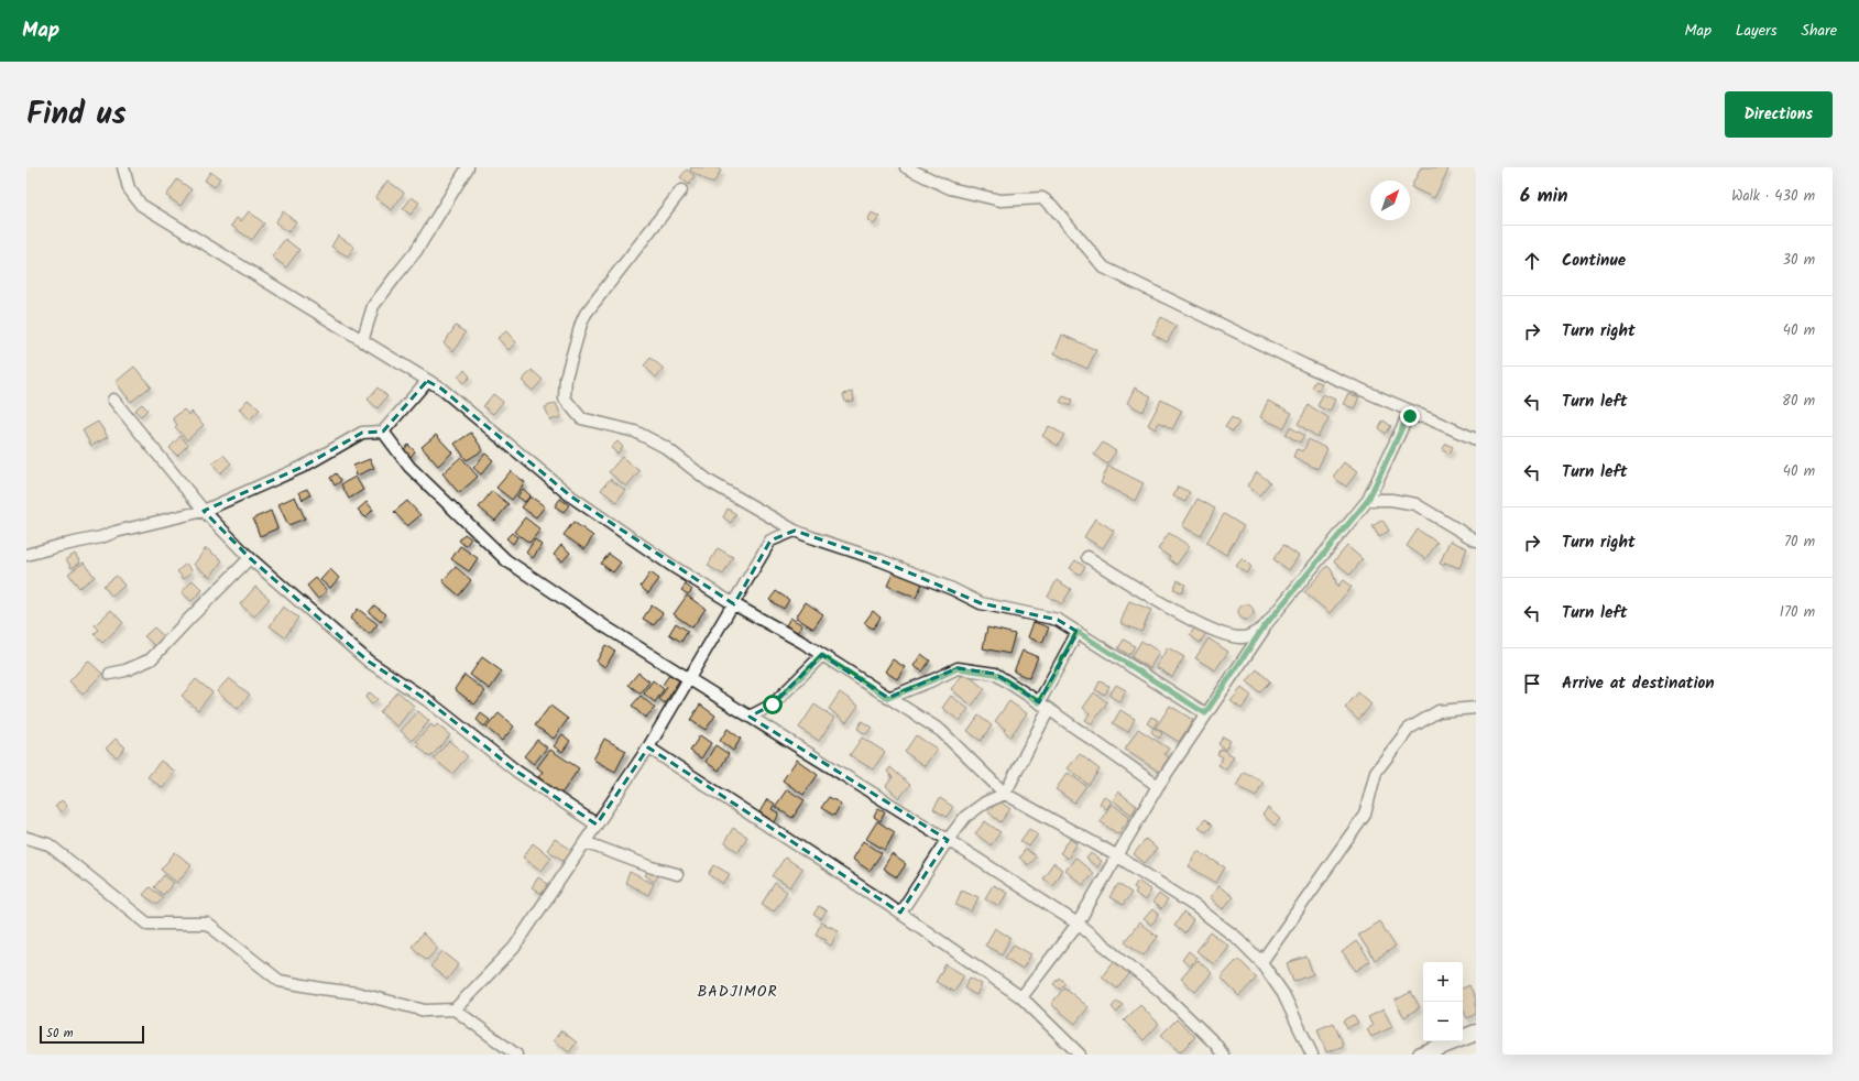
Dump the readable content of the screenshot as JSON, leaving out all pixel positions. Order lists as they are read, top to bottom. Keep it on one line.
{"districts":["BADJIMOR"],"scale_bar":"50 m","north":"top right","page":{"header":"Map","nav":["Map","Layers","Share"],"title":"Find us","buttons":"Directions","heading":["6 min","Walk · 430 m"],"list":[["Continue","30 m"],["Turn right","40 m"],["Turn left","80 m"],["Turn left","40 m"],["Turn right","70 m"],["Turn left","170 m"],"Arrive at destination"],"map_buttons":["+","−"],"scale":"50 m"}}
